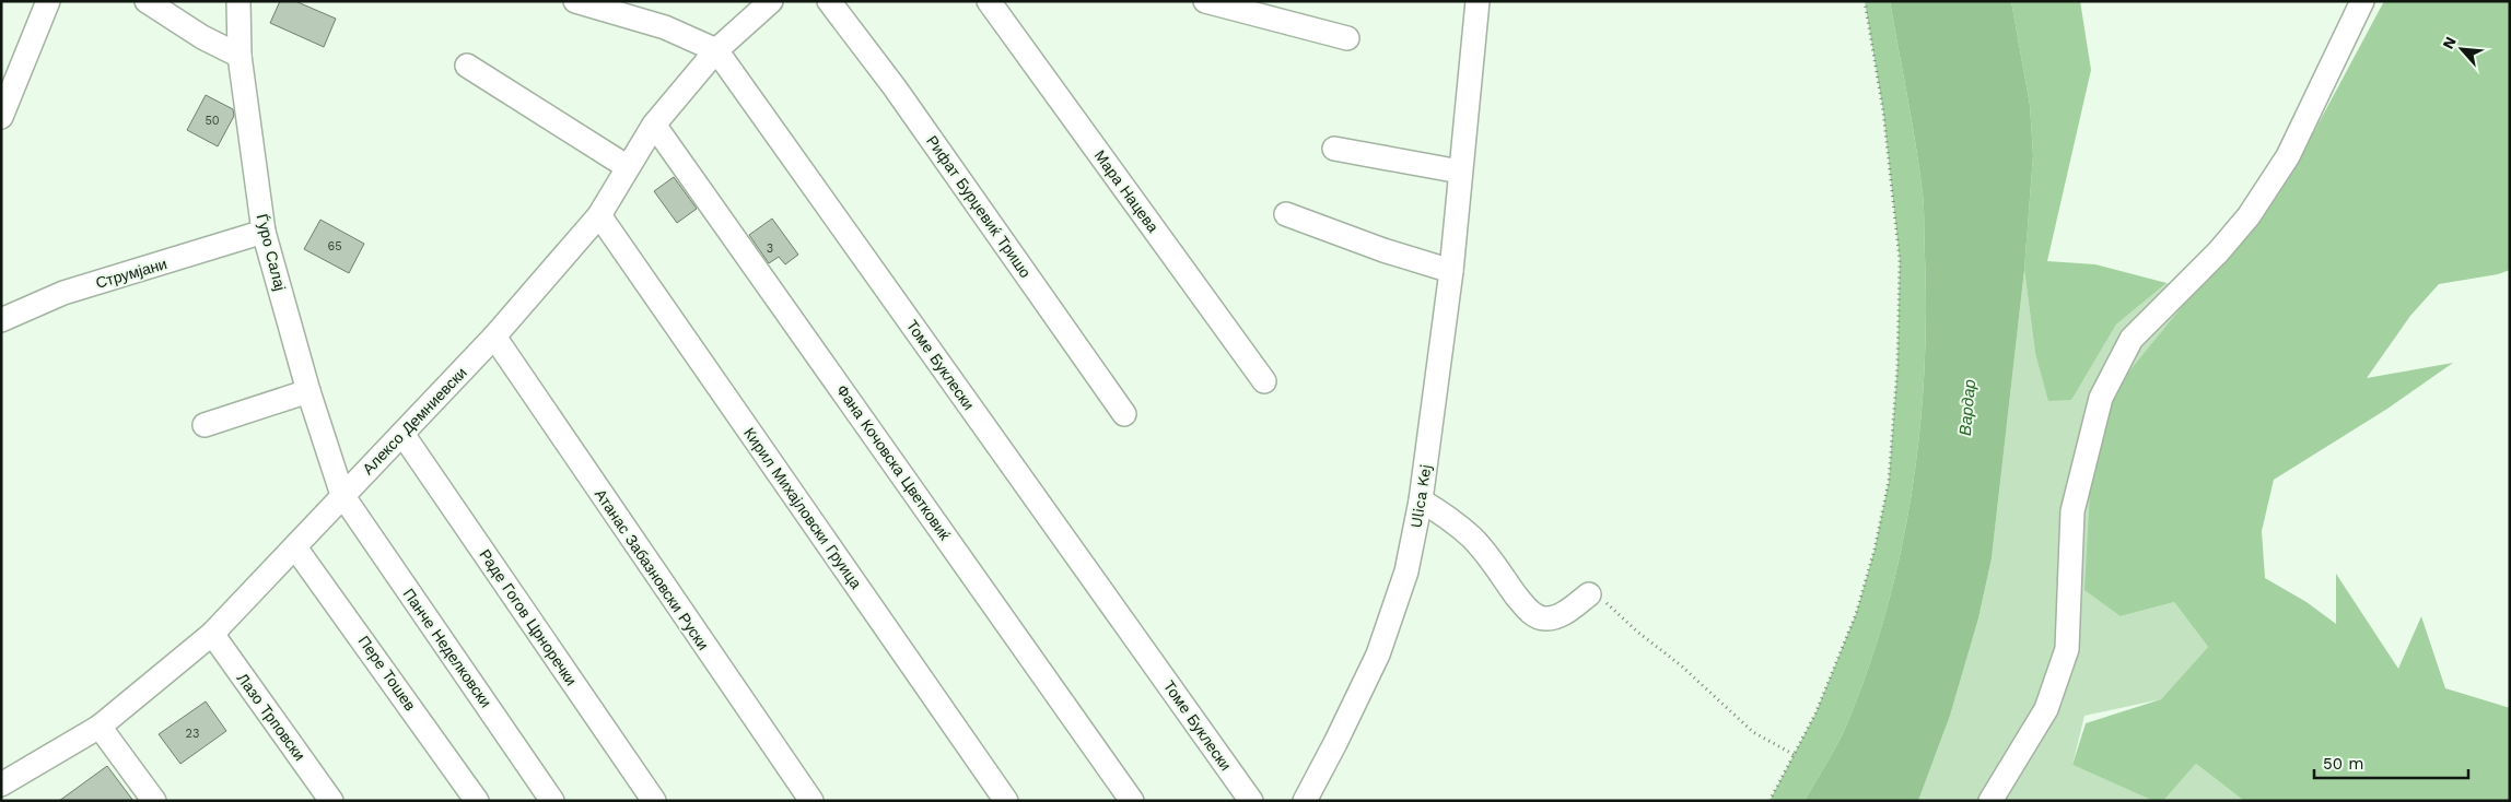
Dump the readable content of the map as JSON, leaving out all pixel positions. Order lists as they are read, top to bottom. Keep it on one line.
{"streets":{"street":["Мара Нацева","Рифат Бурџевиќ Тришо","Ѓуро Салај","Струмјани","Томе Буклески","Алексо Демниевски","Фана Кочовска Цветковиќ","Ulica Kej","Кирил Михајловски Груица","Атанас Забазновски Руски","Раде Гогов Црноречки","Панче Неделковски","Пере Тошев","Лазо Трповски"]},"crossings":[["Ѓуро Салај","Струмјани"],["Ѓуро Салај","Алексо Демниевски"],["Ѓуро Салај","Панче Неделковски"],["Томе Буклески","Алексо Демниевски"],["Алексо Демниевски","Фана Кочовска Цветковиќ"],["Алексо Демниевски","Кирил Михајловски Груица"],["Алексо Демниевски","Атанас Забазновски Руски"],["Алексо Демниевски","Раде Гогов Црноречки"],["Алексо Демниевски","Панче Неделковски"],["Алексо Демниевски","Пере Тошев"],["Алексо Демниевски","Лазо Трповски"]],"water":["Вардар"],"house_numbers":["50","65","3","23"],"scale_bar":"50 m","north":"top left"}
